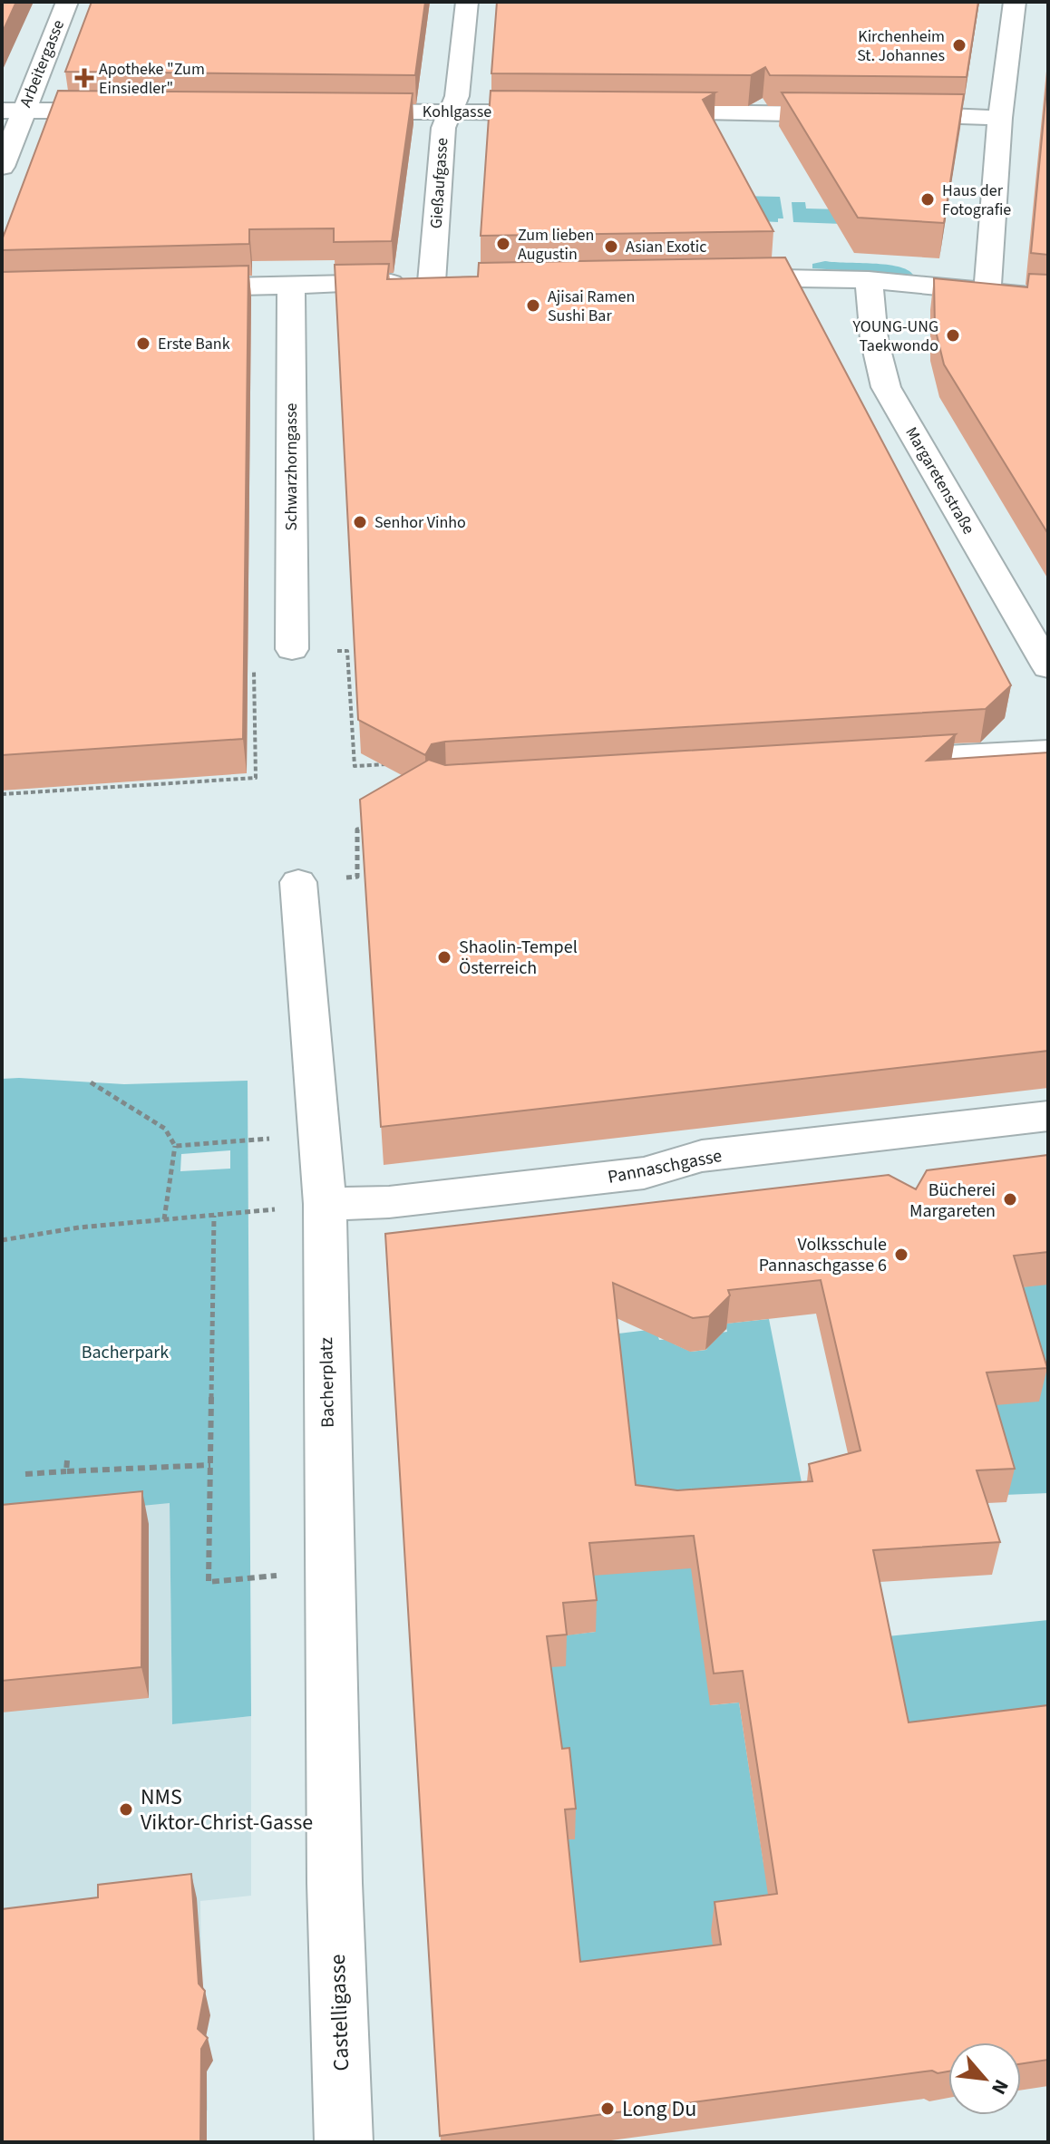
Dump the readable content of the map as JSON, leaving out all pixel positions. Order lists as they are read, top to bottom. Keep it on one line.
{"streets":{"street":["Arbeitergasse","Kohlgasse","Gießaufgasse","Schwarzhorngasse","Margaretenstraße","Pannaschgasse","Bacherplatz","Castelligasse"]},"crossings":[["Kohlgasse","Gießaufgasse"],["Pannaschgasse","Bacherplatz"],["Bacherplatz","Castelligasse"]],"parks":["Bacherpark"],"places":{"other":["Kirchenheim St. Johannes","Haus der Fotografie","Zum lieben Augustin","Asian Exotic","Ajisai Ramen Sushi Bar","YOUNG-UNG Taekwondo","Erste Bank","Senhor Vinho","Shaolin-Tempel Österreich","Bücherei Margareten","Volksschule Pannaschgasse 6","NMS Viktor-Christ-Gasse","Long Du"],"health":["Apotheke \"Zum Einsiedler\""]},"north":"bottom right"}
